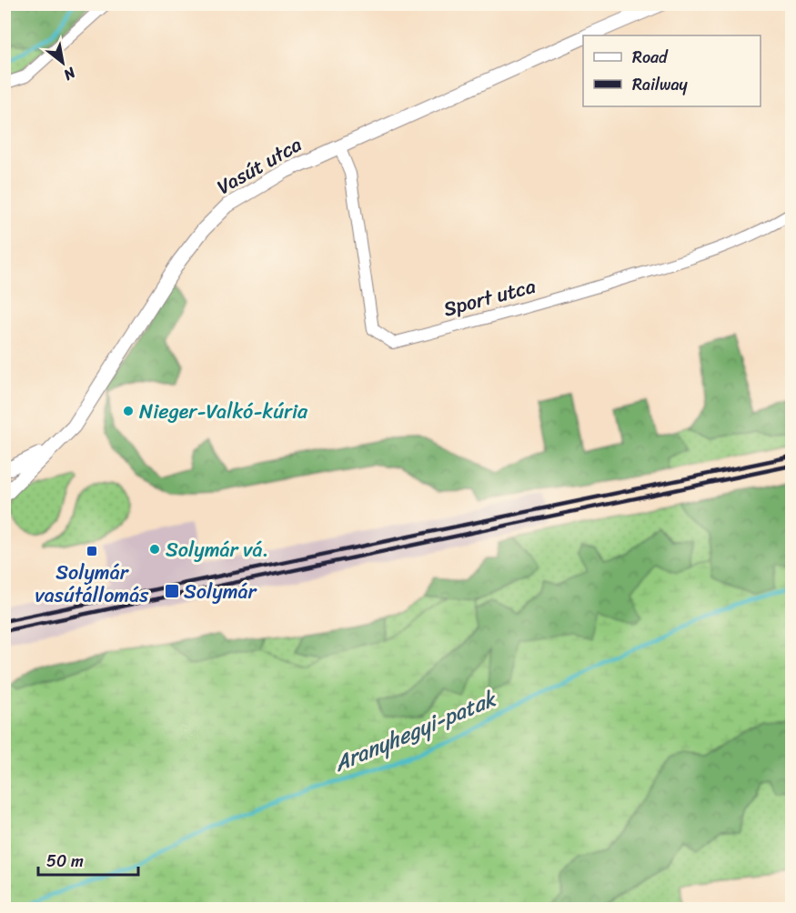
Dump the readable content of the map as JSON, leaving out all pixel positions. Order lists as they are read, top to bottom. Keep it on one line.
{"streets":{"street":["Vasút utca","Sport utca"]},"crossings":[["Vasút utca","Sport utca"]],"water":["Aranyhegyi-patak"],"places":{"other":["Nieger-Valkó-kúria","Solymár vá."],"transit":["Solymár vasútállomás","Solymár"]},"legend":["Road","Railway"],"scale_bar":"50 m","north":"bottom right"}
